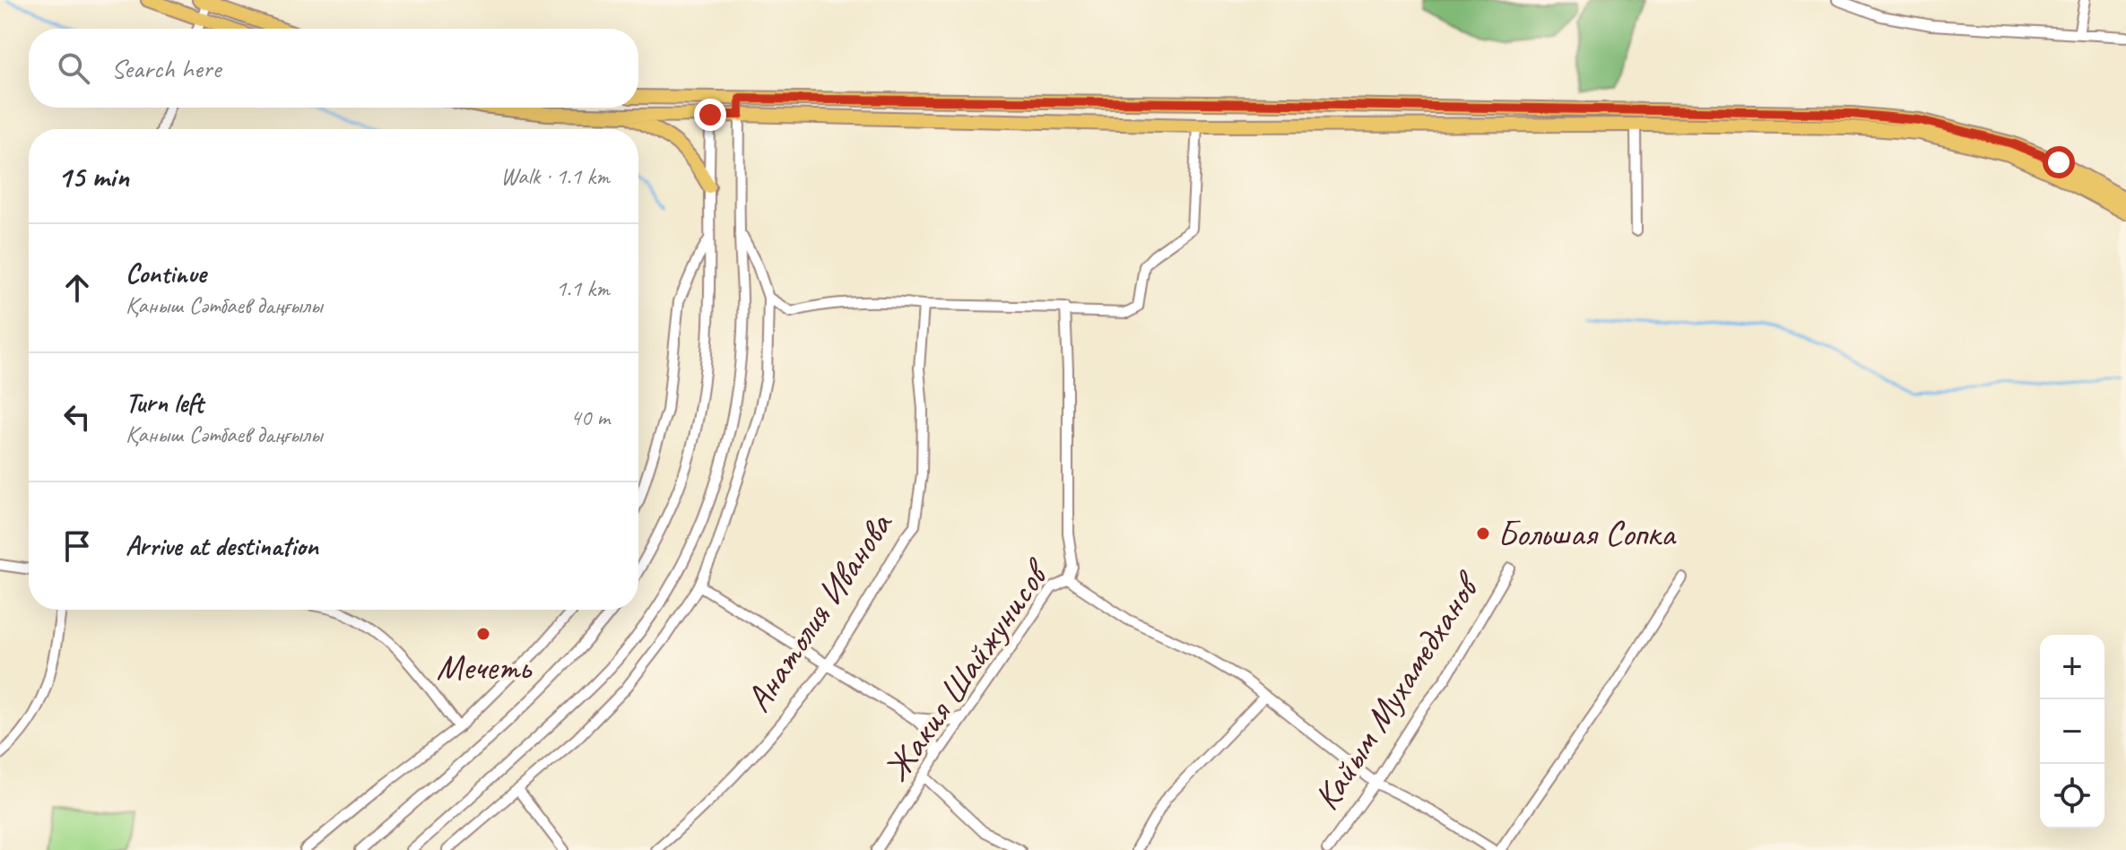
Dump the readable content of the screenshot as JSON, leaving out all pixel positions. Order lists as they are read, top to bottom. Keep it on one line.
{"streets":{"street":["Анатолия Иванова","Жакия Шайжунисов","Кайым Мухамедханов"]},"places":["Большая Сопка","Мечеть"],"page":{"search":"Search here","heading":["15 min","Walk · 1.1 km"],"list":[["Continue","Қаныш Сәтбаев даңғылы","1.1 km"],["Turn left","Қаныш Сәтбаев даңғылы","40 m"],"Arrive at destination"],"map_buttons":["+","−"]}}
